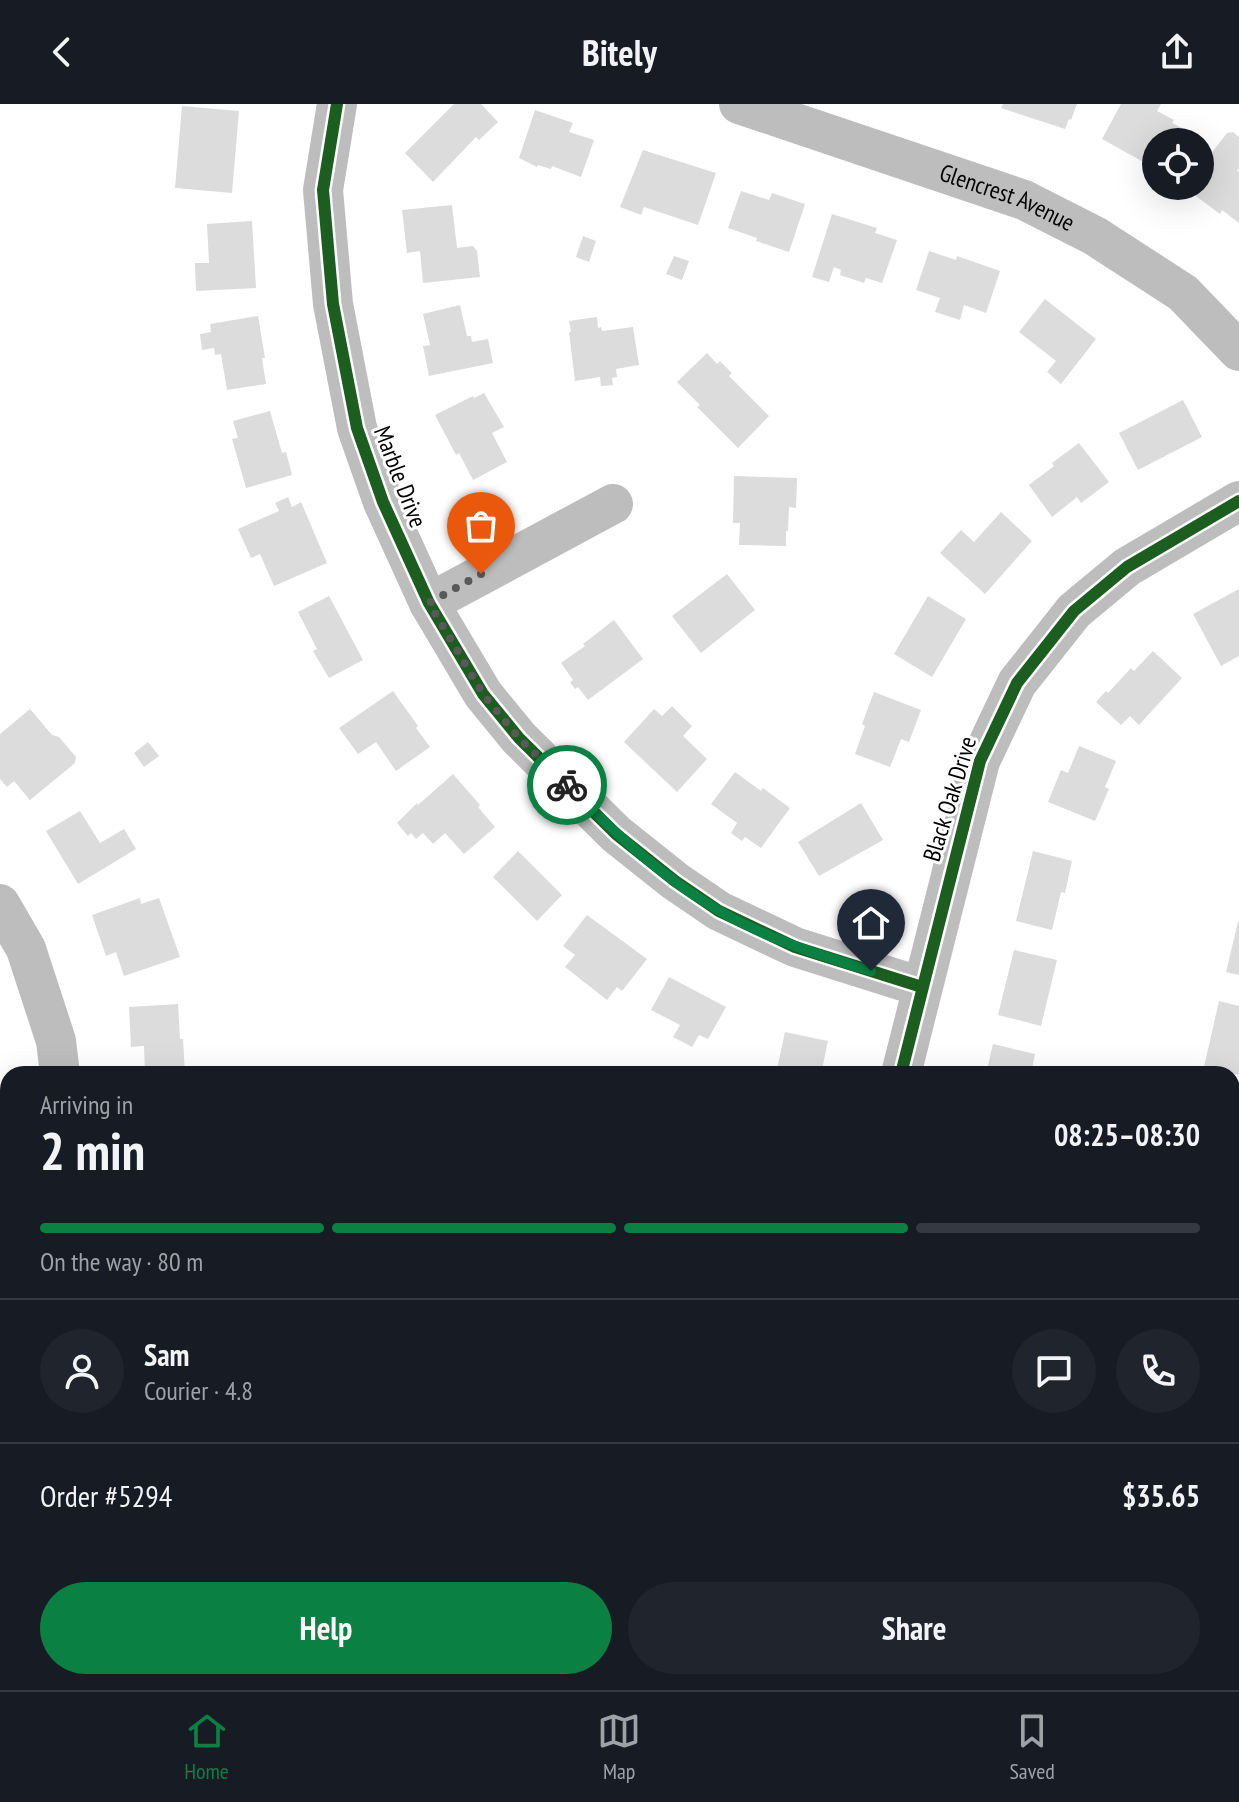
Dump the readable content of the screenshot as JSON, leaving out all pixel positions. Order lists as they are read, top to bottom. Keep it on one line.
{"streets":{"street":["Glencrest Avenue","Marble Drive","Black Oak Drive"]},"crossings":[["Marble Drive","Black Oak Drive"]],"page":{"header":"Bitely","heading":["2 min","Arriving in","08:25–08:30"],"panel":["Sam","Courier · 4.8","Order #5294","$35.65"],"bar":"On the way · 80 m","buttons":["Help","Share"],"tabs":["Home","Map","Saved"]}}
